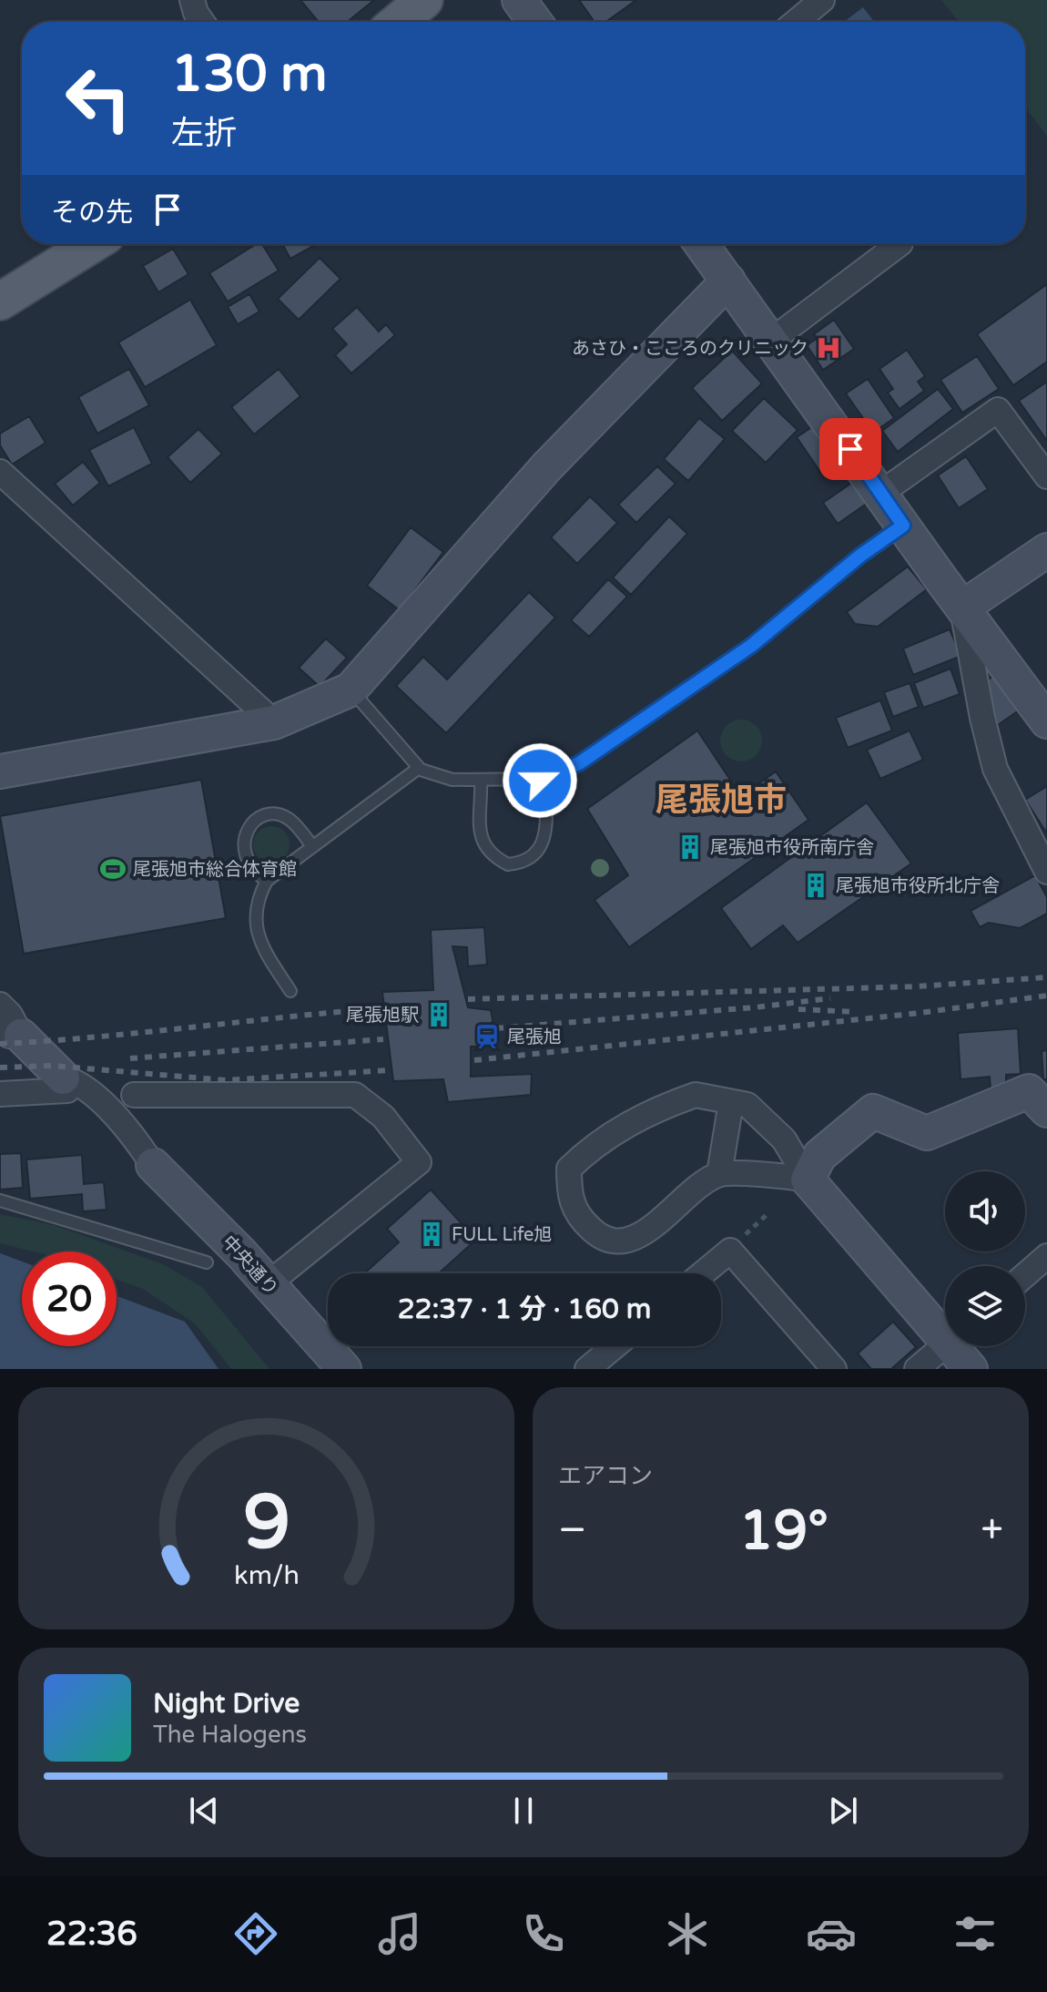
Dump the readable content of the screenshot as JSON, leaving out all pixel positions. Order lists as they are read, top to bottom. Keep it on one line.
{"streets":{"street":["中央通り"]},"districts":["尾張旭市"],"places":{"hospital":["あさひ・こころのクリニック"],"building":["尾張旭市役所南庁舎","尾張旭市役所北庁舎","尾張旭駅","FULL Life旭"],"sports":["尾張旭市総合体育館"],"station":["尾張旭"]},"page":{"turn":["130 m","左折"],"then":"その先","limit":"20","trip":"22:37 · 1 分 · 160 m","tile":"エアコン","heat":["−","19°","+"],"song":["Night Drive","The Halogens"],"tabs":"22:36","gauge":["9","km/h"]}}
